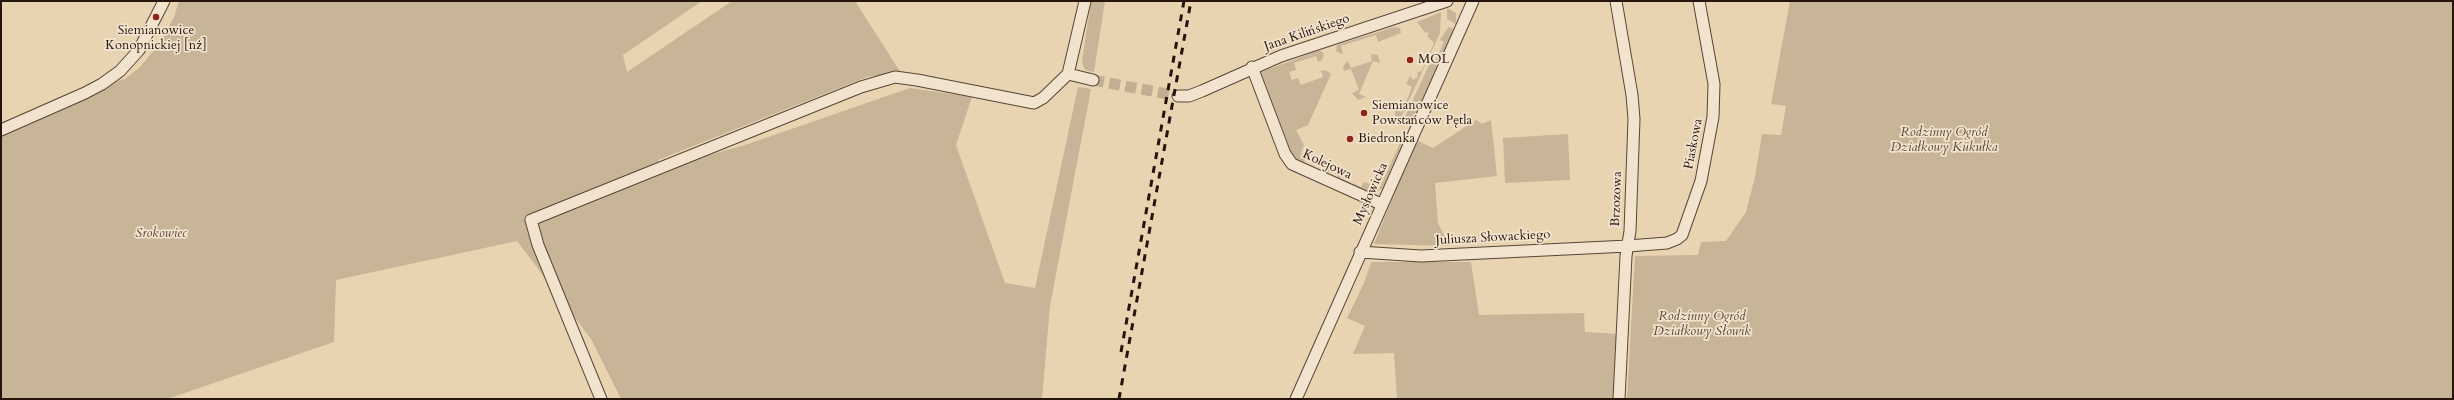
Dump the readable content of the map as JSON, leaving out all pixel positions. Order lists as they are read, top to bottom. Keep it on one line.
{"streets":{"street":["Jana Kilińskiego","Piaskowa","Kolejowa","Mysłowicka","Brzozowa","Juliusza Słowackiego"]},"crossings":[["Jana Kilińskiego","Kolejowa"],["Piaskowa","Brzozowa"],["Piaskowa","Juliusza Słowackiego"],["Kolejowa","Mysłowicka"],["Mysłowicka","Juliusza Słowackiego"],["Brzozowa","Juliusza Słowackiego"]],"parks":["Rodzinny Ogród Działkowy Kukułka","Srokowiec","Rodzinny Ogród Działkowy Słowik"],"places":["Siemianowice Konopnickiej [nż]","MOL","Siemianowice Powstańców Pętla","Biedronka"]}
